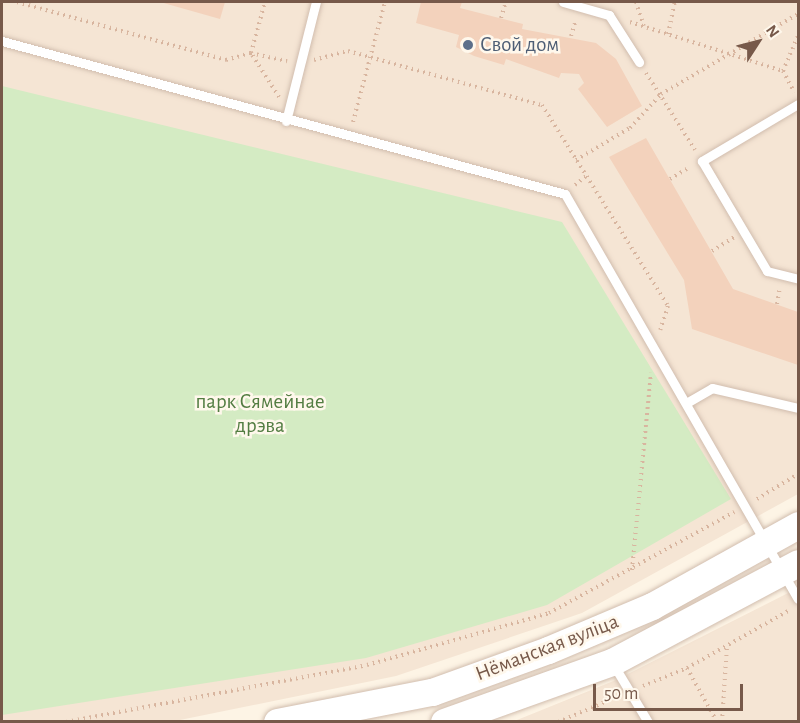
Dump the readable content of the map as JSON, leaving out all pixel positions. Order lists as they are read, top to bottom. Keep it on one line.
{"streets":{"main road":["Нёманская вуліца"]},"parks":["парк Сямейнае дрэва"],"places":["Свой дом"],"scale_bar":"50 m","north":"top right"}
